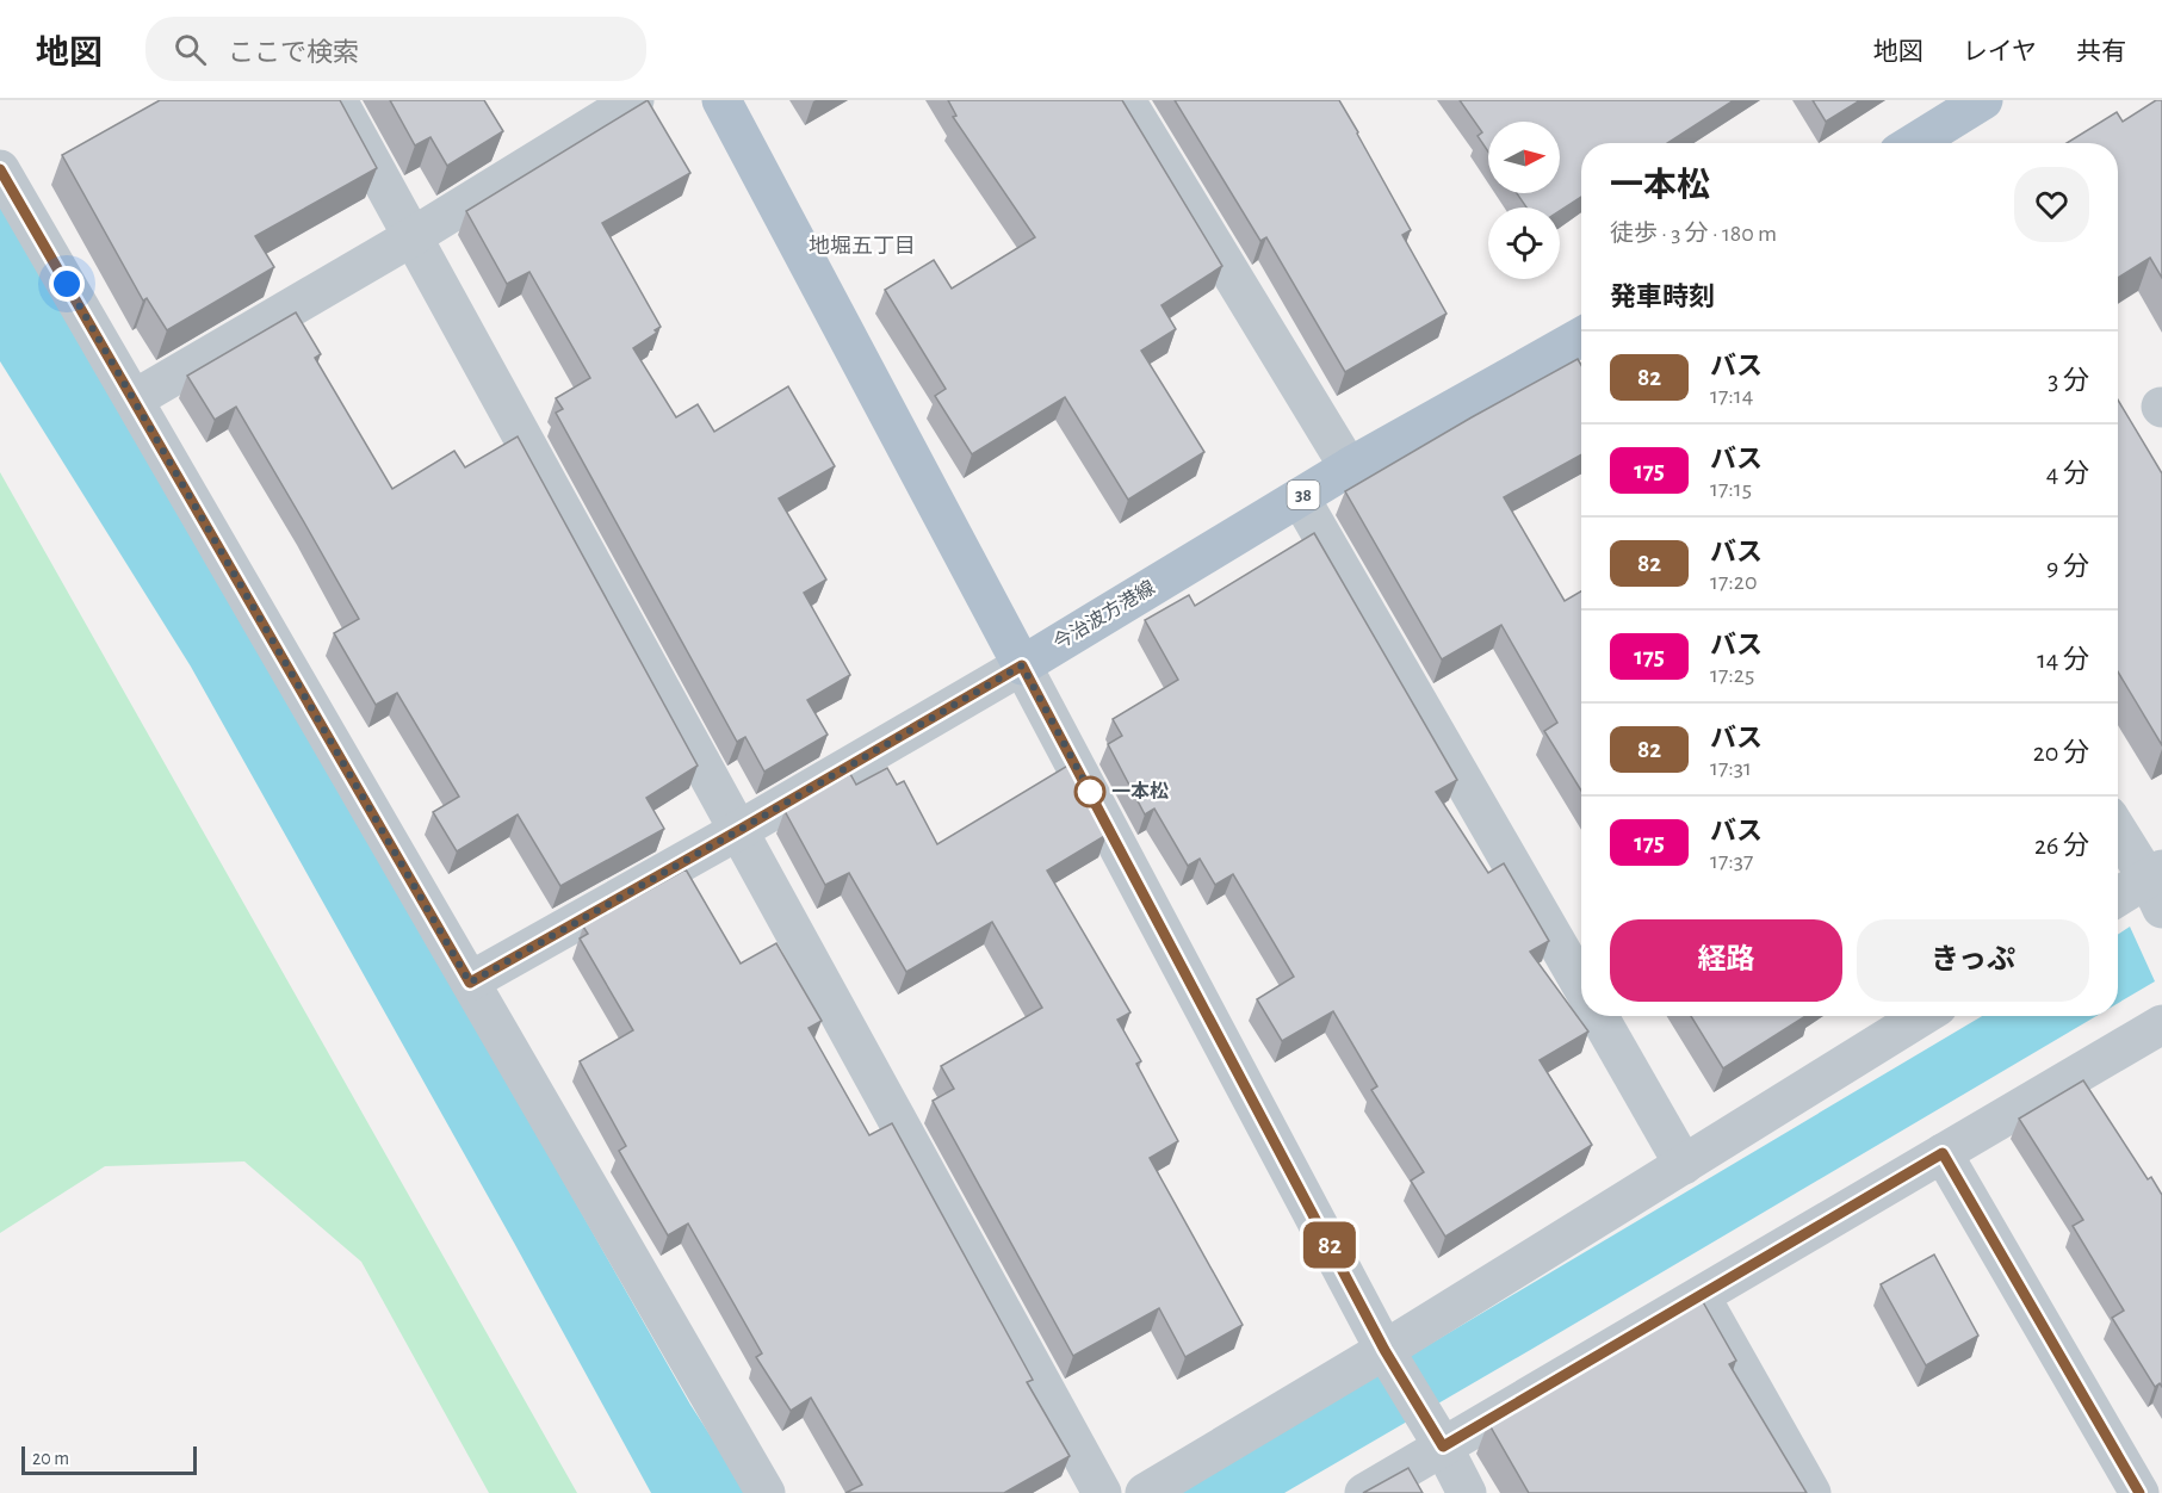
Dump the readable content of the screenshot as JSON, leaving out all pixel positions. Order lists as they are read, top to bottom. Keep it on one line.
{"streets":{"main road":["38","今治波方港線"]},"districts":["地堀五丁目"],"places":["一本松"],"lines":["bus line 82"],"scale_bar":"20 m","north":"right","page":{"header":"地図","search":"ここで検索","nav":["地図","レイヤ","共有"],"on_map":"82","heading":[["一本松","徒歩 · 3 分 · 180 m"],"発車時刻"],"list":[{"mark":"82","name":"バス","note":"17:14","value":"3 分"},{"mark":"175","name":"バス","note":"17:15","value":"4 分"},{"mark":"82","name":"バス","note":"17:20","value":"9 分"},{"mark":"175","name":"バス","note":"17:25","value":"14 分"},{"mark":"82","name":"バス","note":"17:31","value":"20 分"},{"mark":"175","name":"バス","note":"17:37","value":"26 分"}],"buttons":["経路","きっぷ"],"scale":"20 m"}}
